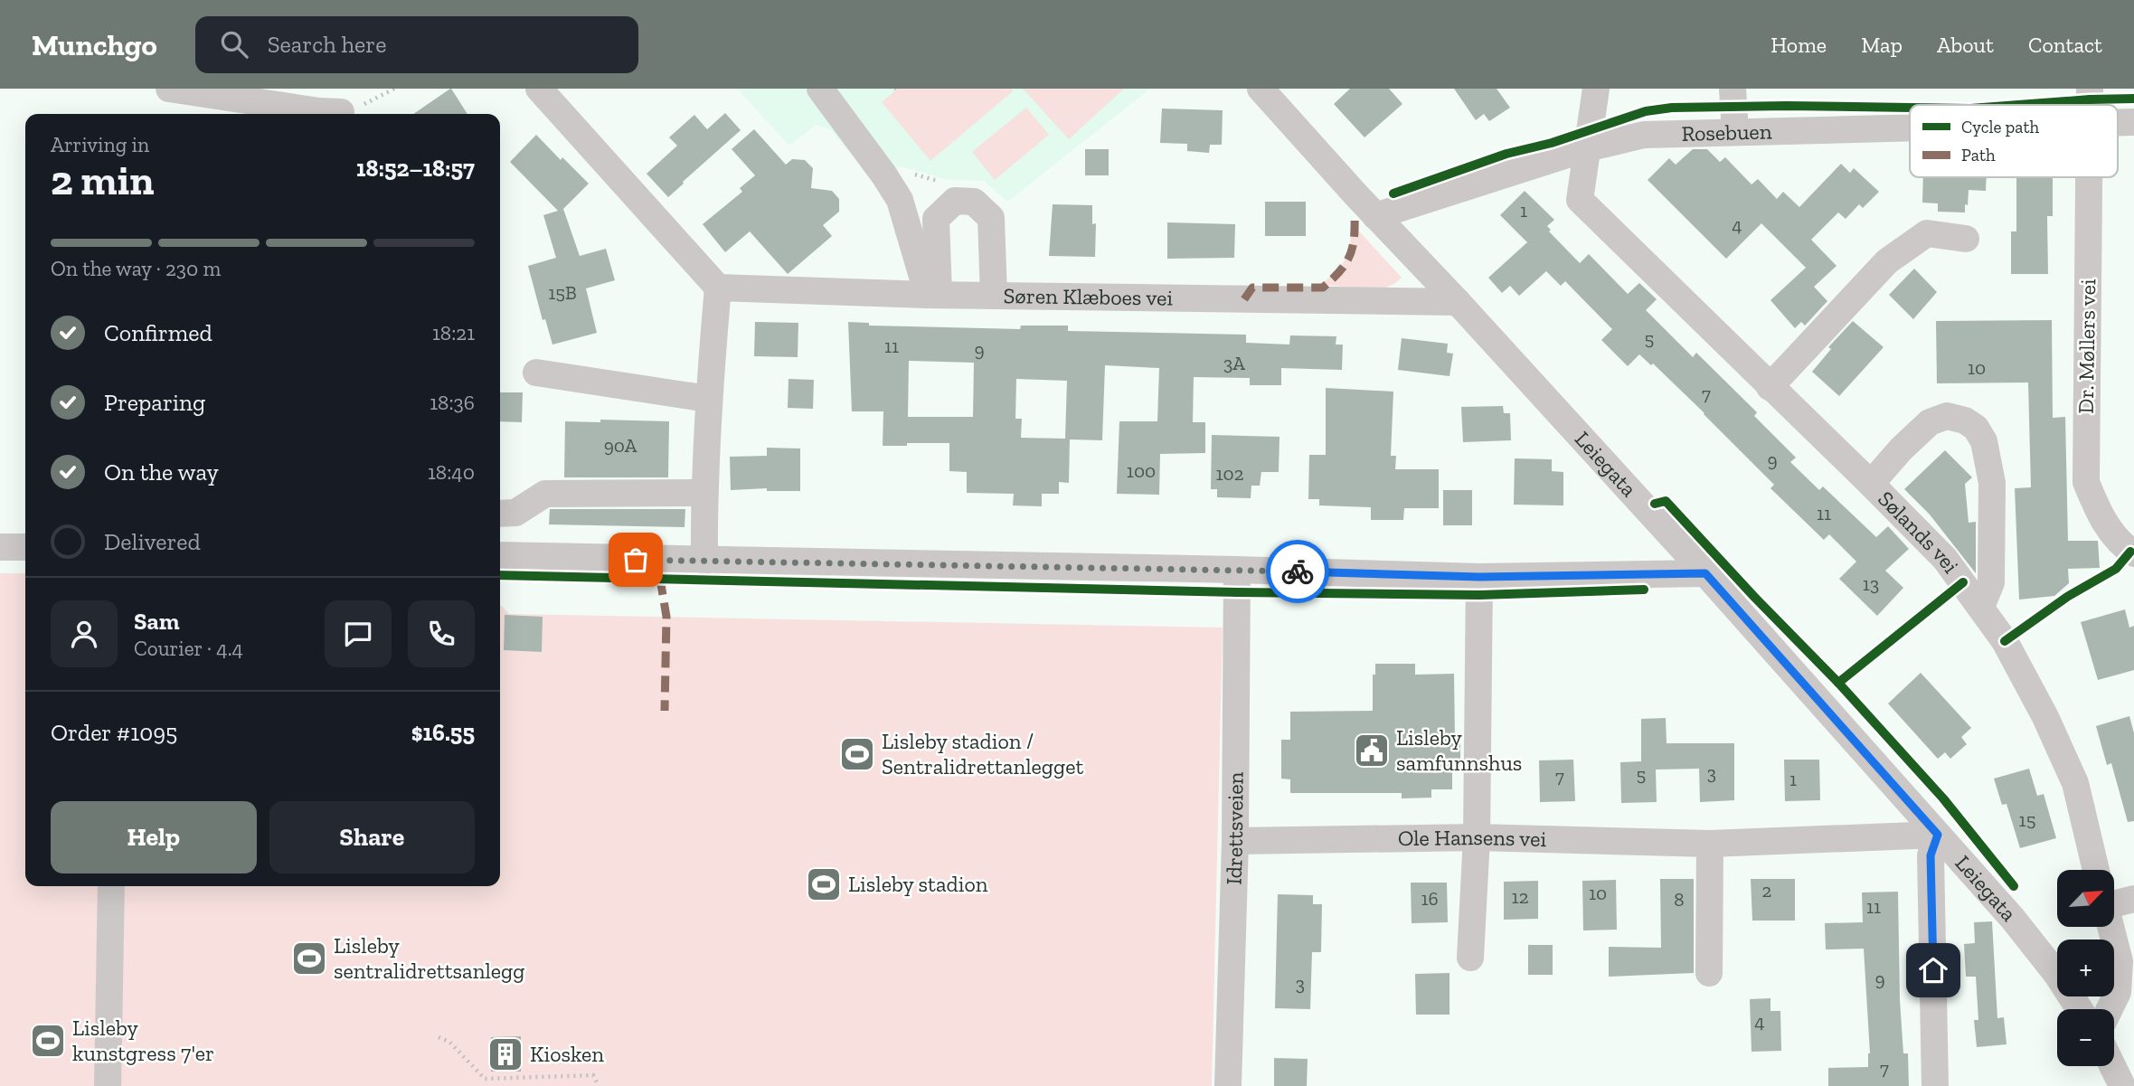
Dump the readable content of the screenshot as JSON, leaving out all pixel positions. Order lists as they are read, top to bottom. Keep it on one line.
{"streets":{"street":["Rosebuen","Søren Klæboes vei","Dr. Møllers vei","Leiegata","Sølands vei","Idrettsveien","Ole Hansens vei"]},"crossings":[["Rosebuen","Leiegata"],["Rosebuen","Sølands vei"],["Søren Klæboes vei","Leiegata"],["Leiegata","Ole Hansens vei"],["Idrettsveien","Ole Hansens vei"]],"places":{"public building":["Lisleby samfunnshus"],"sports":["Lisleby stadion / Sentralidrettanlegget","Lisleby stadion","Lisleby sentralidrettsanlegg","Lisleby kunstgress 7'er"],"building":["Kiosken"]},"house_numbers":["1","4","15B","5","11","9","3A","10","7","90A","9","100","102","11","13","3","5","7","1","15","2","10","12","16","8","11","9","3","4","7"],"legend":["Cycle path","Path"],"north":"top right","page":{"header":"Munchgo","search":"Search here","nav":["Home","Map","About","Contact"],"heading":["2 min","Arriving in","18:52–18:57"],"panel":["Sam","Courier · 4.4","Order #1095","$16.55"],"bar":"On the way · 230 m","list":[["Confirmed","18:21"],["Preparing","18:36"],["On the way","18:40"],"Delivered"],"buttons":["Help","Share"],"map_buttons":["+","−"]}}
